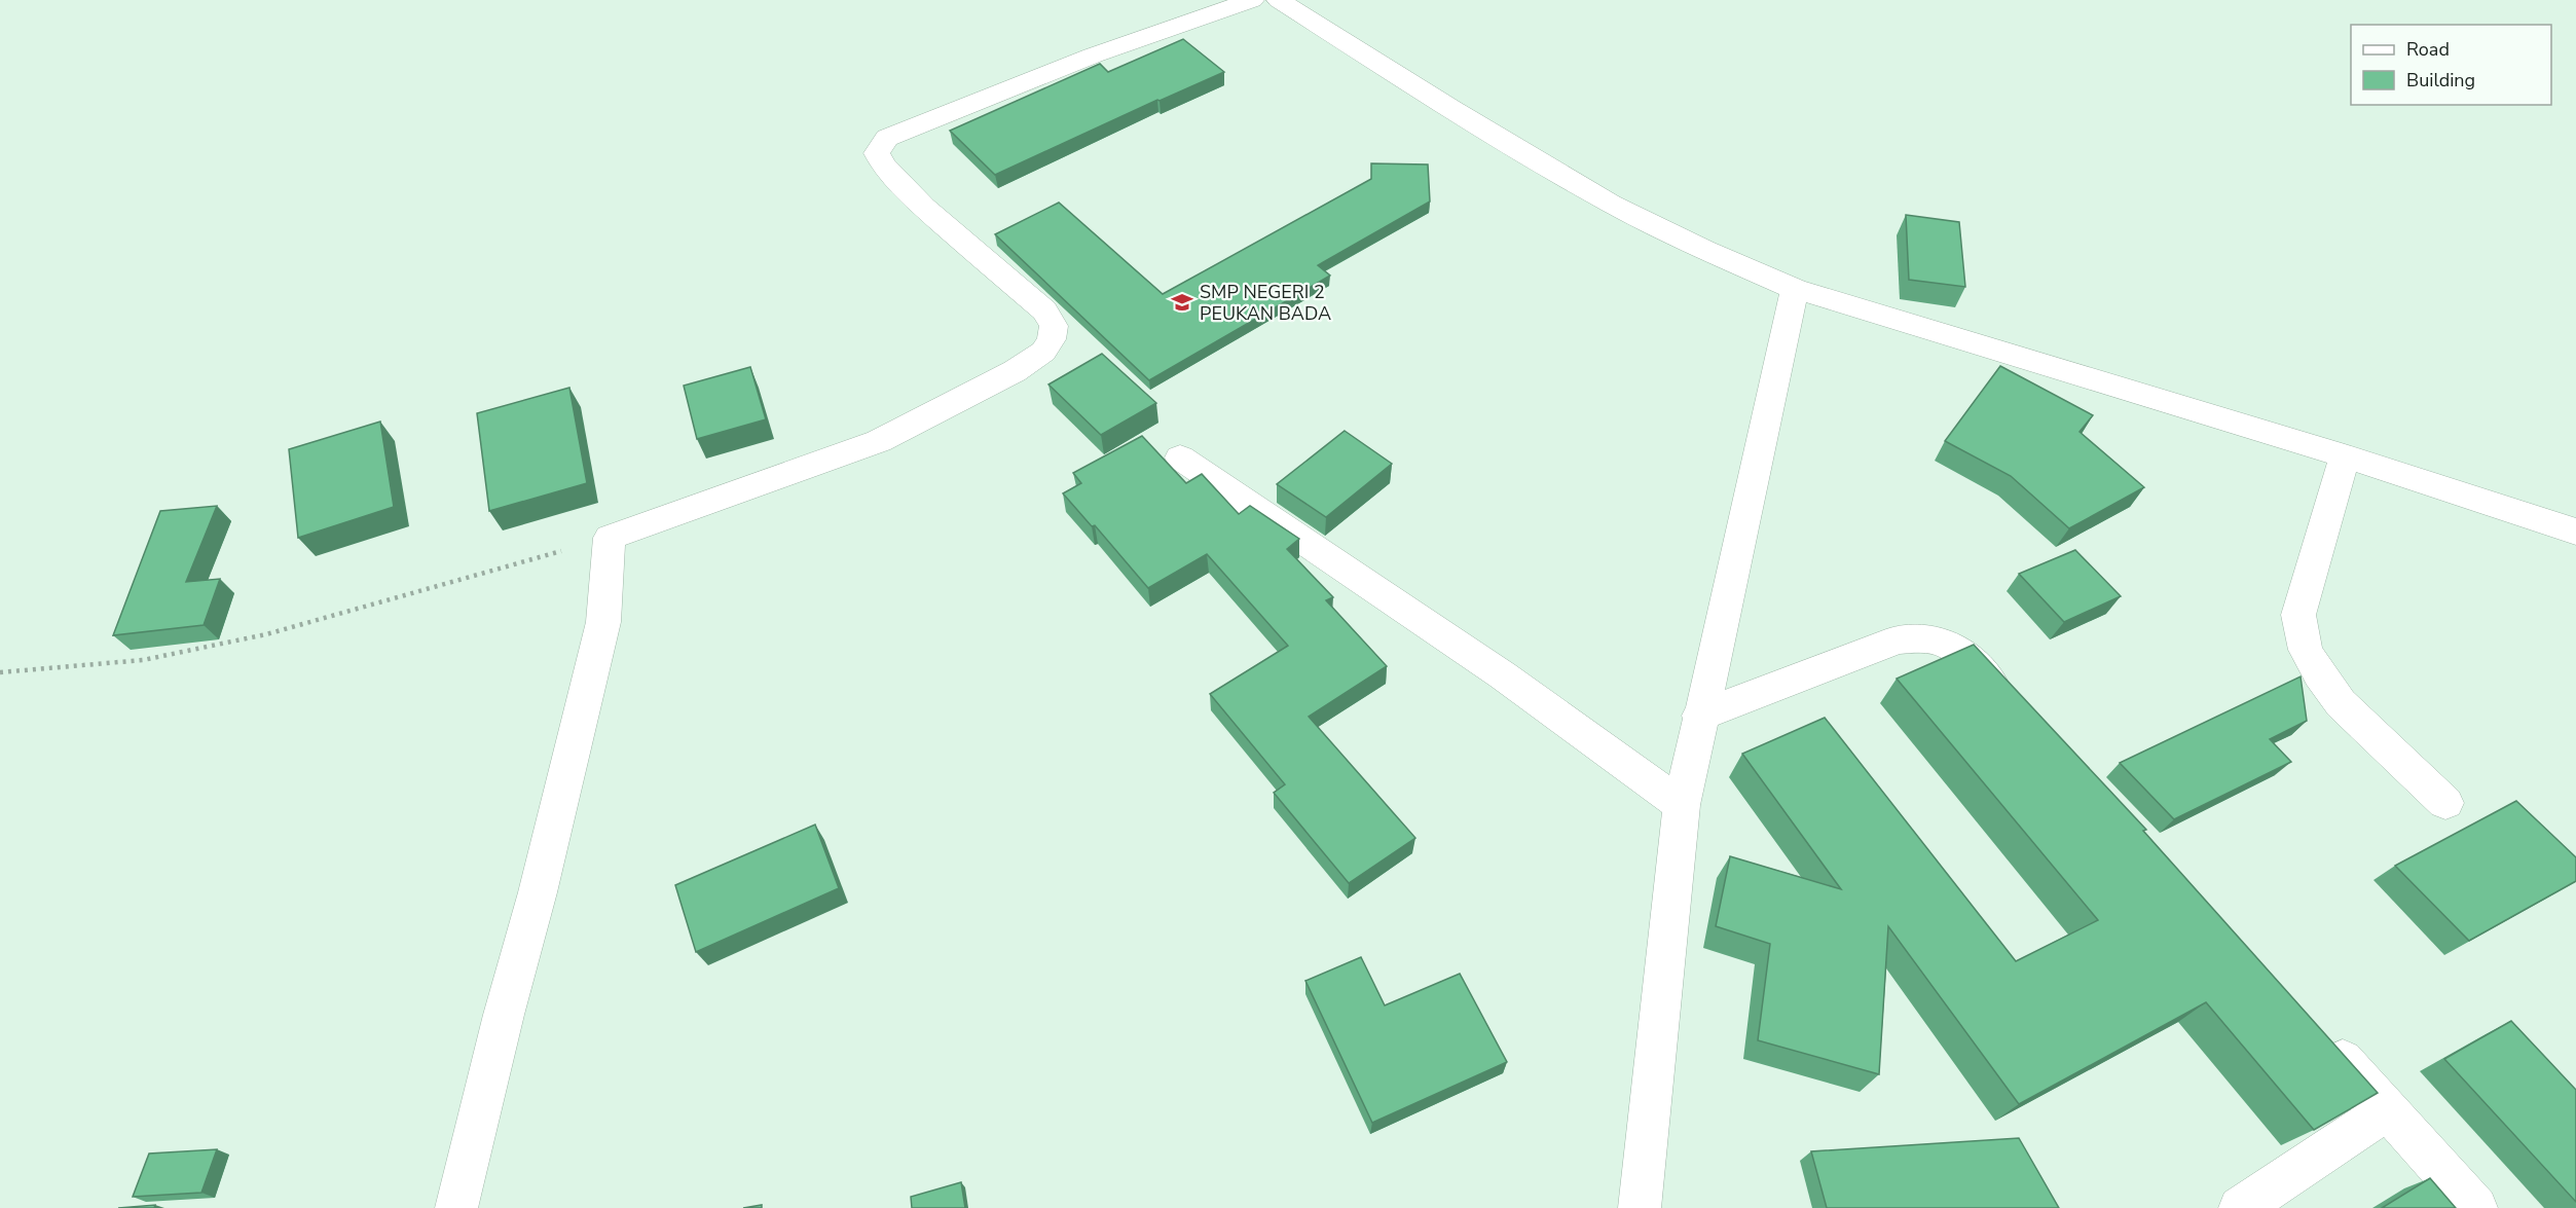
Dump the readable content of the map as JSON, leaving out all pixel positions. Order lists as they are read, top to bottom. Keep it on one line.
{"places":{"school or university":["SMP NEGERI 2 PEUKAN BADA"]},"legend":["Road","Building"]}
